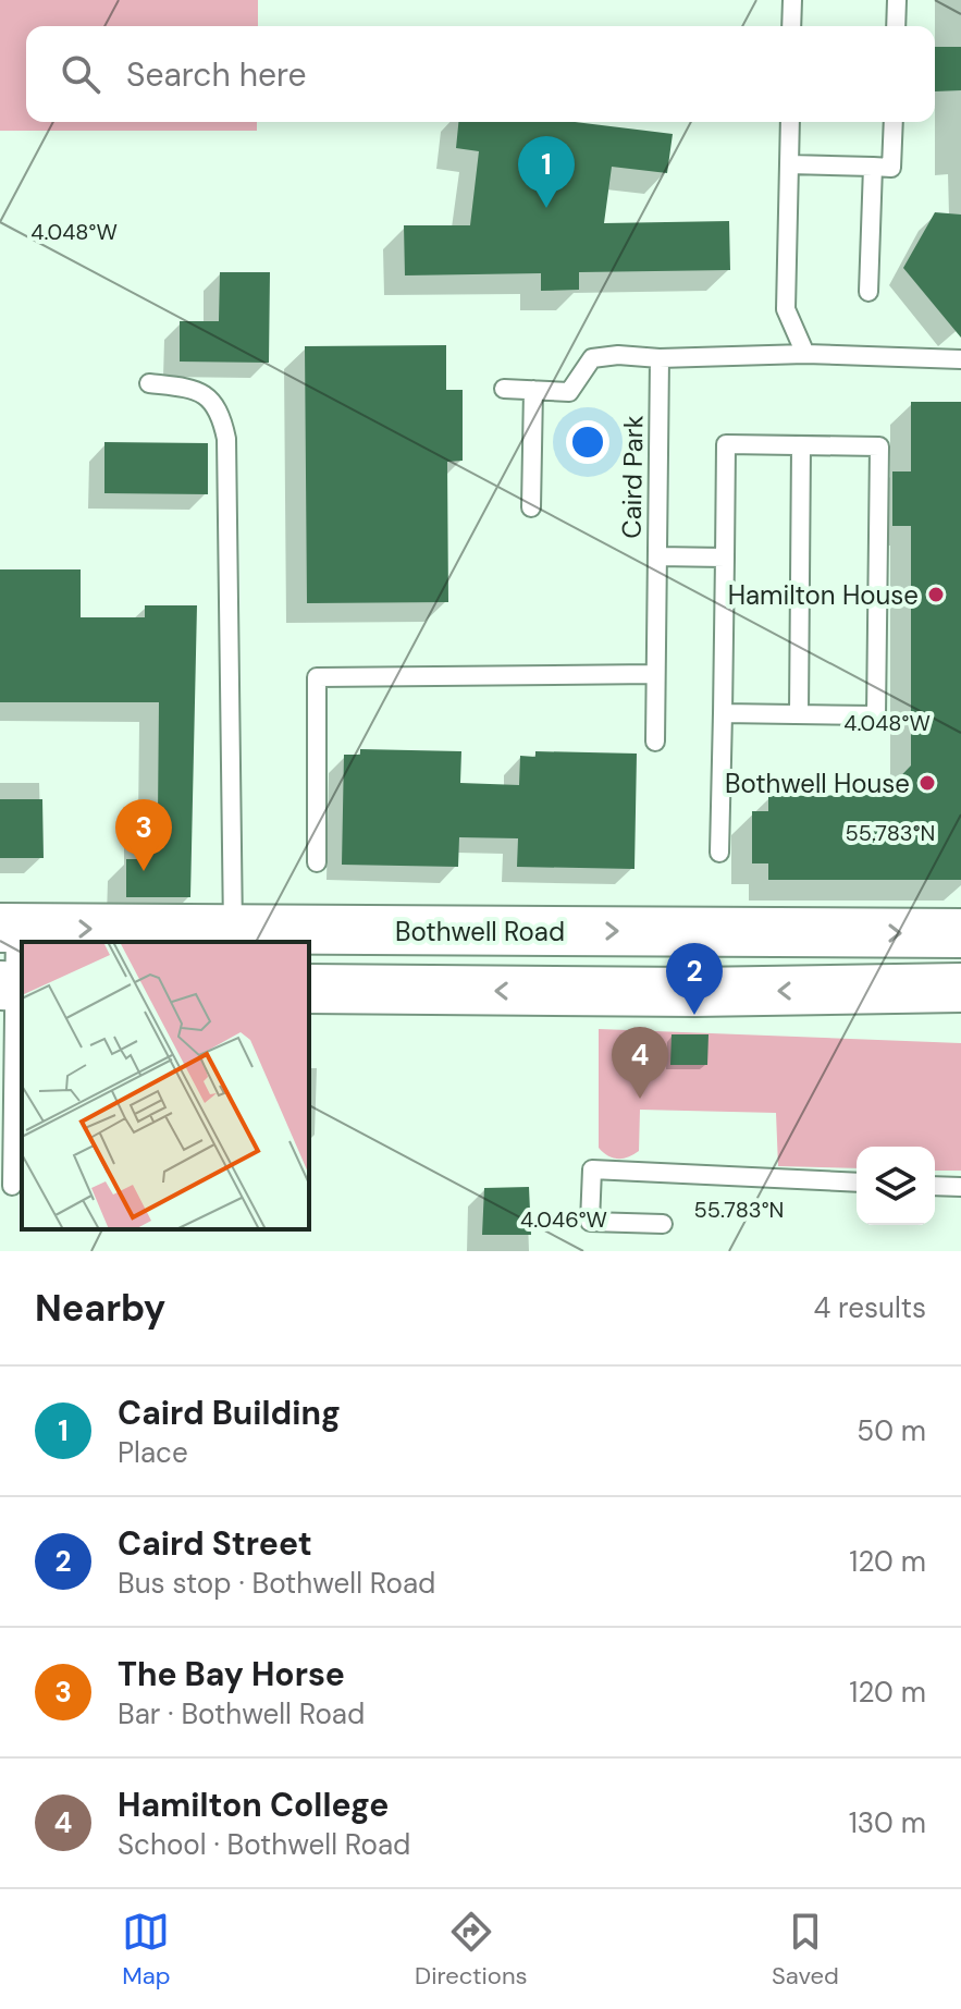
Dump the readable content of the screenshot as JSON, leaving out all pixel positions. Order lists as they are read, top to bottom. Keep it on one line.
{"streets":{"main road":["Bothwell Road"],"lane":["Caird Park"]},"places":["Hamilton House","Bothwell House"],"page":{"search":"Search here","pins":["1","3","2","4"],"heading":["Nearby","4 results"],"list":[{"mark":"1","name":"Caird Building","note":"Place","value":"50 m"},{"mark":"2","name":"Caird Street","note":"Bus stop · Bothwell Road","value":"120 m"},{"mark":"3","name":"The Bay Horse","note":"Bar · Bothwell Road","value":"120 m"},{"mark":"4","name":"Hamilton College","note":"School · Bothwell Road","value":"130 m"}],"nav":["Map","Directions","Saved"]},"coordinates":["4.048°W","55.783°N","4.046°W"]}
